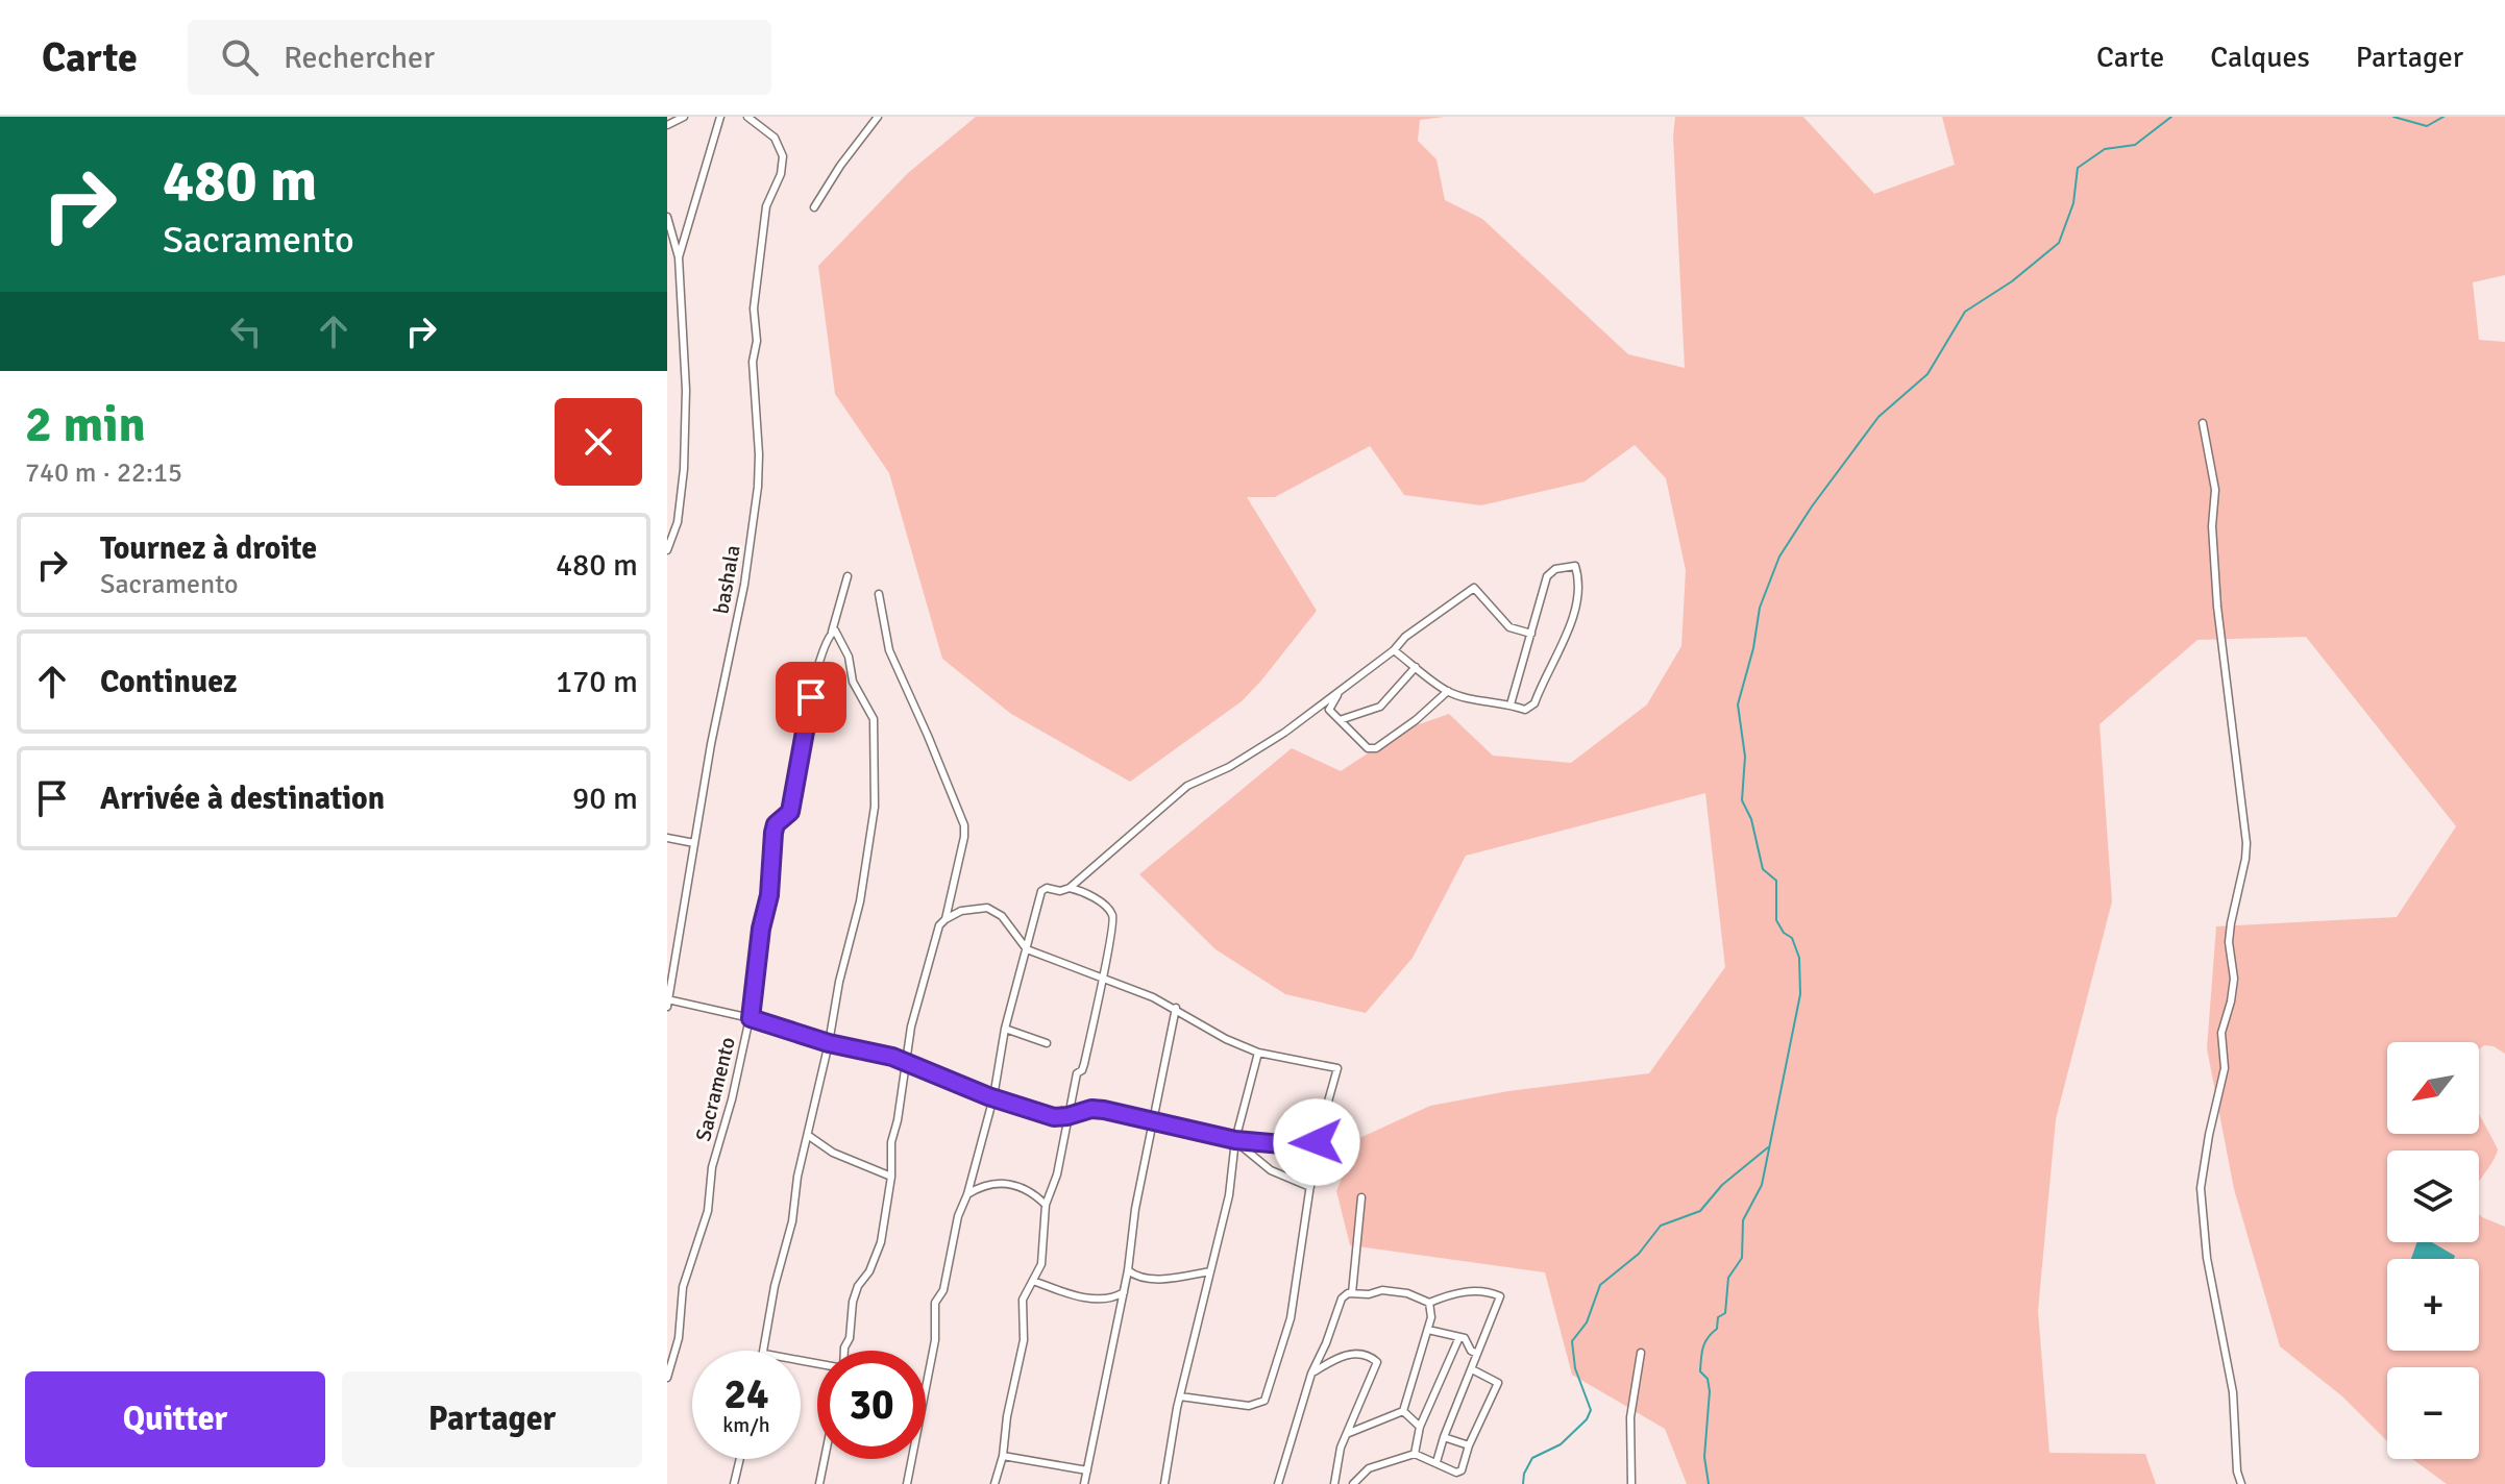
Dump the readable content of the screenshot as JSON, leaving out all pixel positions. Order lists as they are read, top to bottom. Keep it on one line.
{"streets":{"street":["bashala","Sacramento"]},"north":"bottom left","page":{"header":"Carte","search":"Rechercher","nav":["Carte","Calques","Partager"],"turn":["480 m","Sacramento"],"heading":["2 min","740 m · 22:15"],"list":[{"name":"Tournez à droite","note":"Sacramento","value":"480 m"},{"name":"Continuez","value":"170 m"},{"name":"Arrivée à destination","value":"90 m"}],"map_buttons":["+","−"],"speed":"24 km/h","limit":"30","buttons":["Quitter","Partager"]}}
